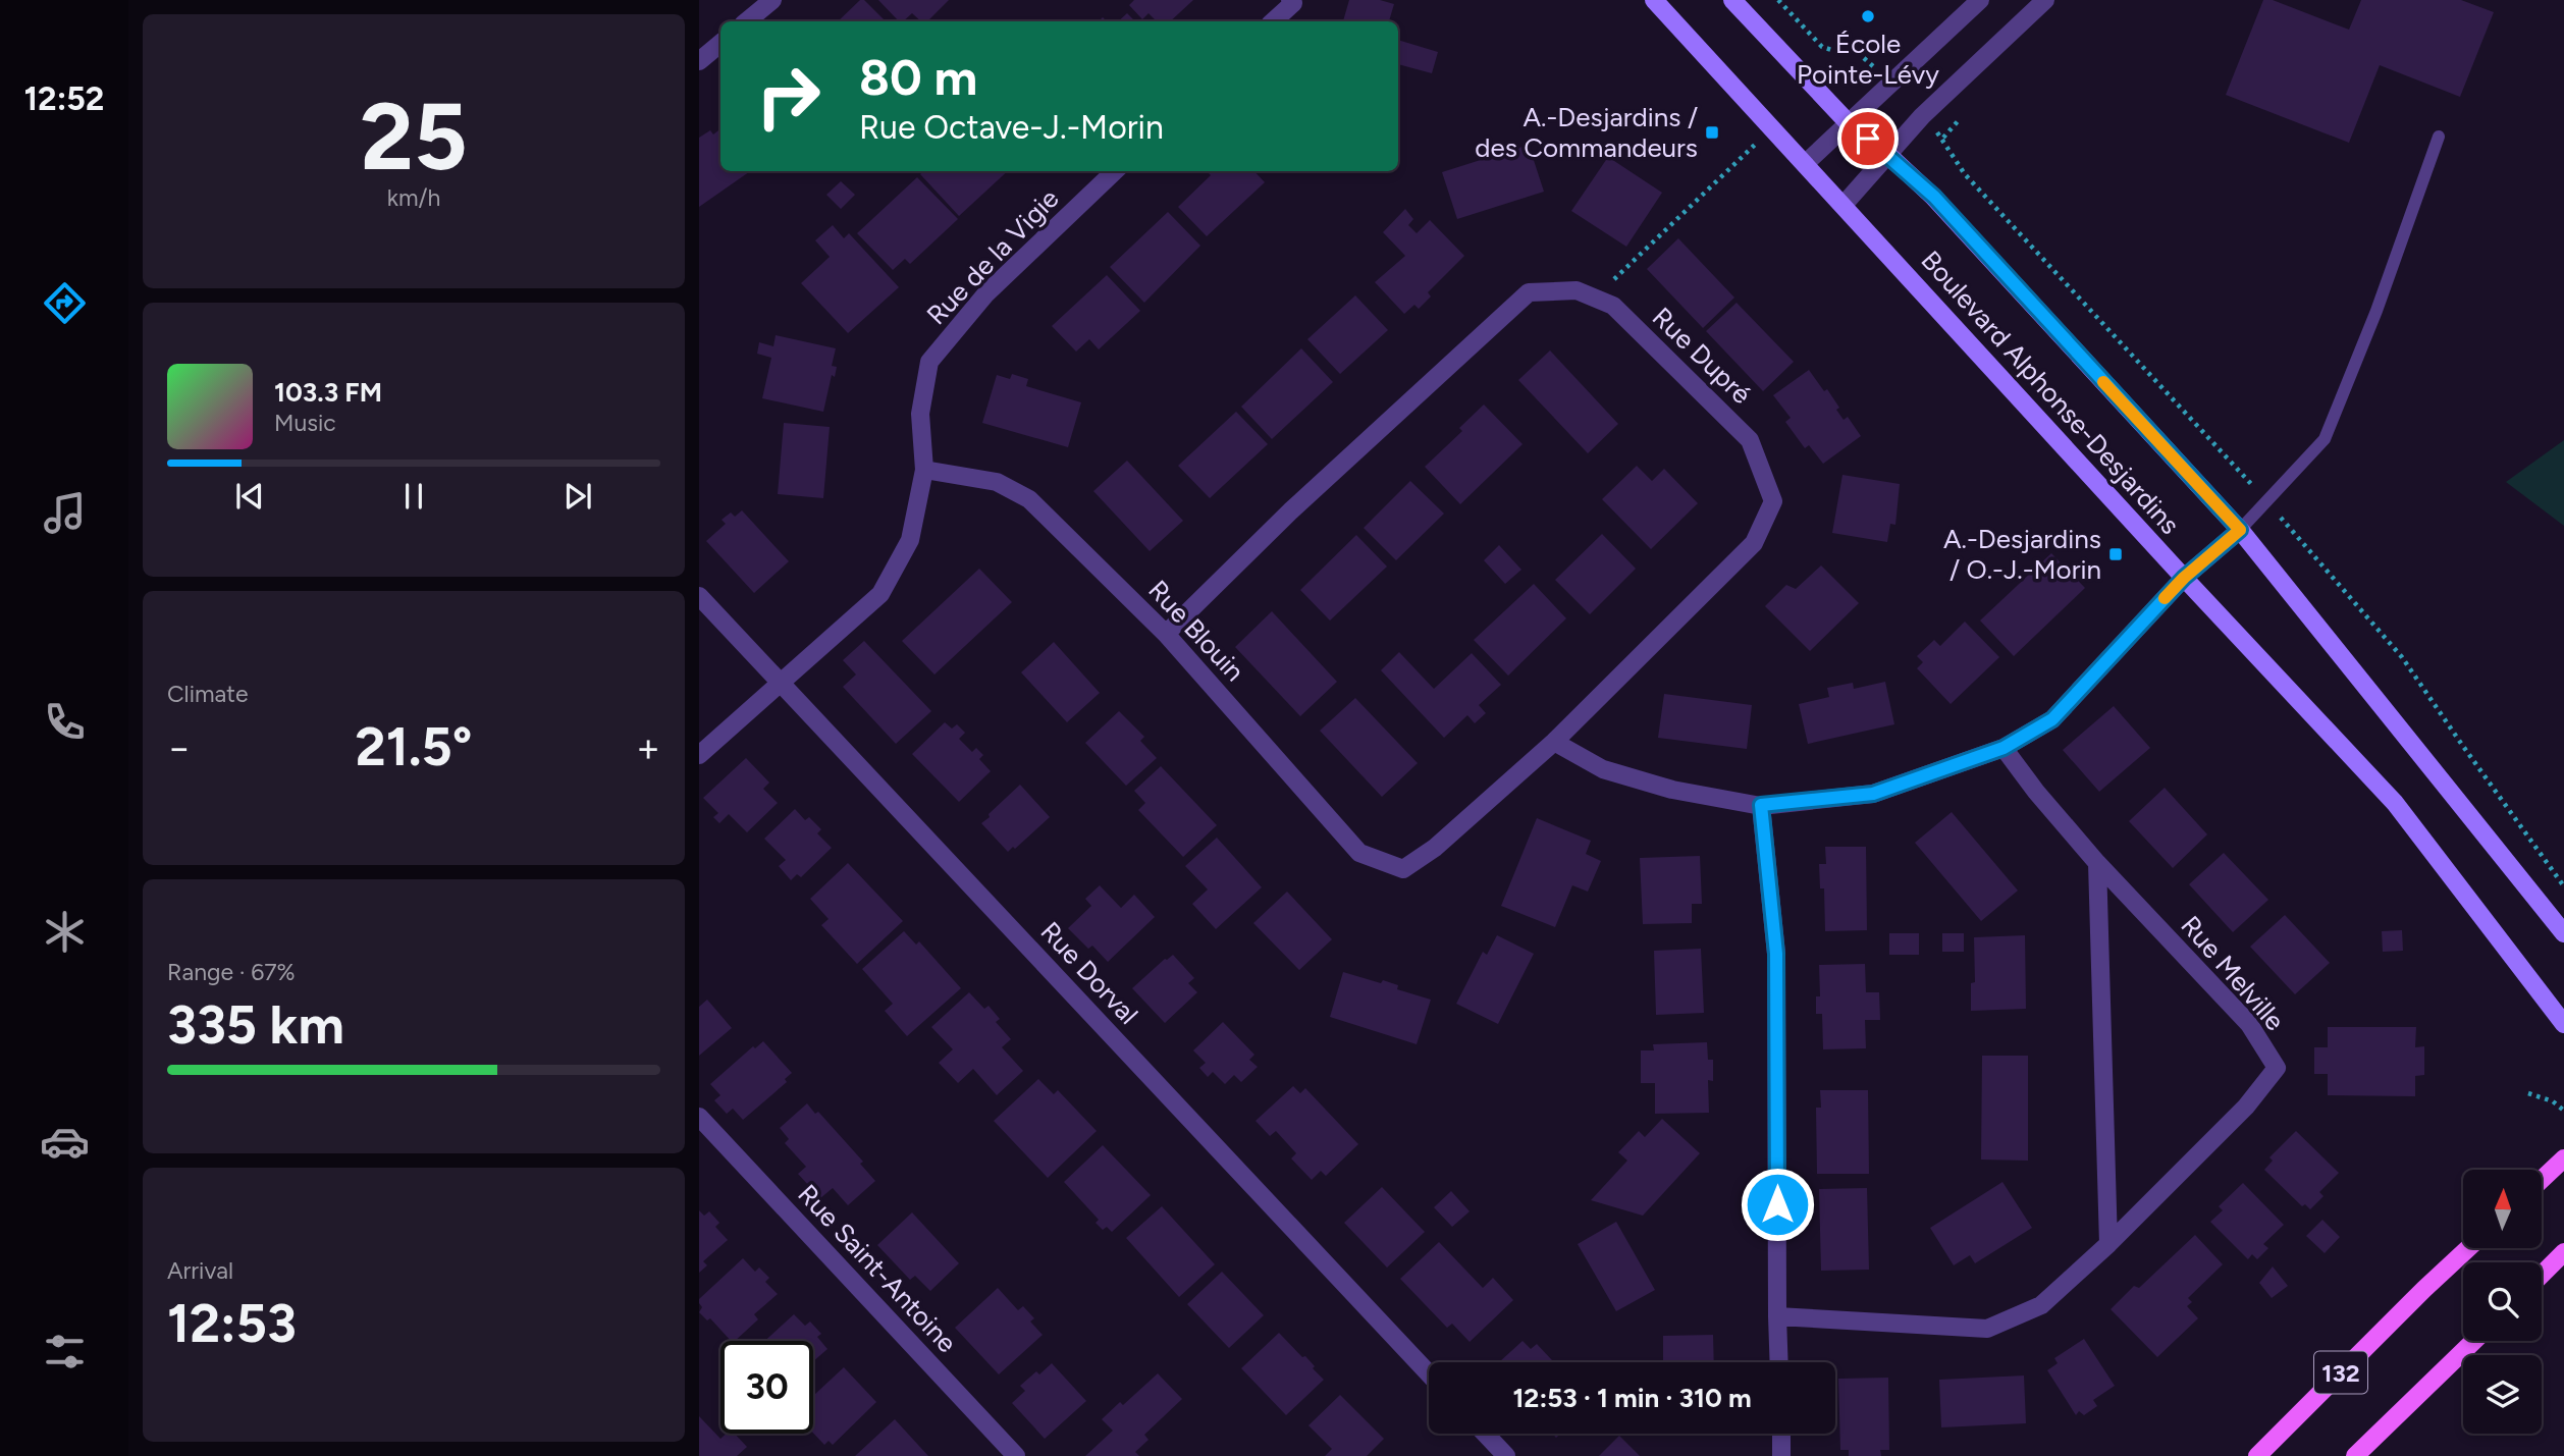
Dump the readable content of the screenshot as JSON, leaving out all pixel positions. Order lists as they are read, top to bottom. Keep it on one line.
{"streets":{"main road":["Boulevard Alphonse-Desjardins","132"],"street":["Rue de la Vigie","Rue Dupré","Rue Blouin","Rue Dorval","Rue Melville","Rue Saint-Antoine"]},"crossings":[["Rue de la Vigie","Rue Blouin"],["Rue de la Vigie","Rue Dorval"],["Rue Dupré","Rue Blouin"]],"places":{"other":["École Pointe-Lévy"],"transit":["A.-Desjardins / des Commandeurs","A.-Desjardins / O.-J.-Morin"]},"north":"top","page":{"tabs":"12:52","tile":[["25","km/h"],"Climate",["Range · 67%","335 km"],["Arrival","12:53"]],"turn":["80 m","Rue Octave-J.-Morin"],"song":["103.3 FM","Music"],"heat":["−","21.5°","+"],"limit":"30","trip":"12:53 · 1 min · 310 m"}}
